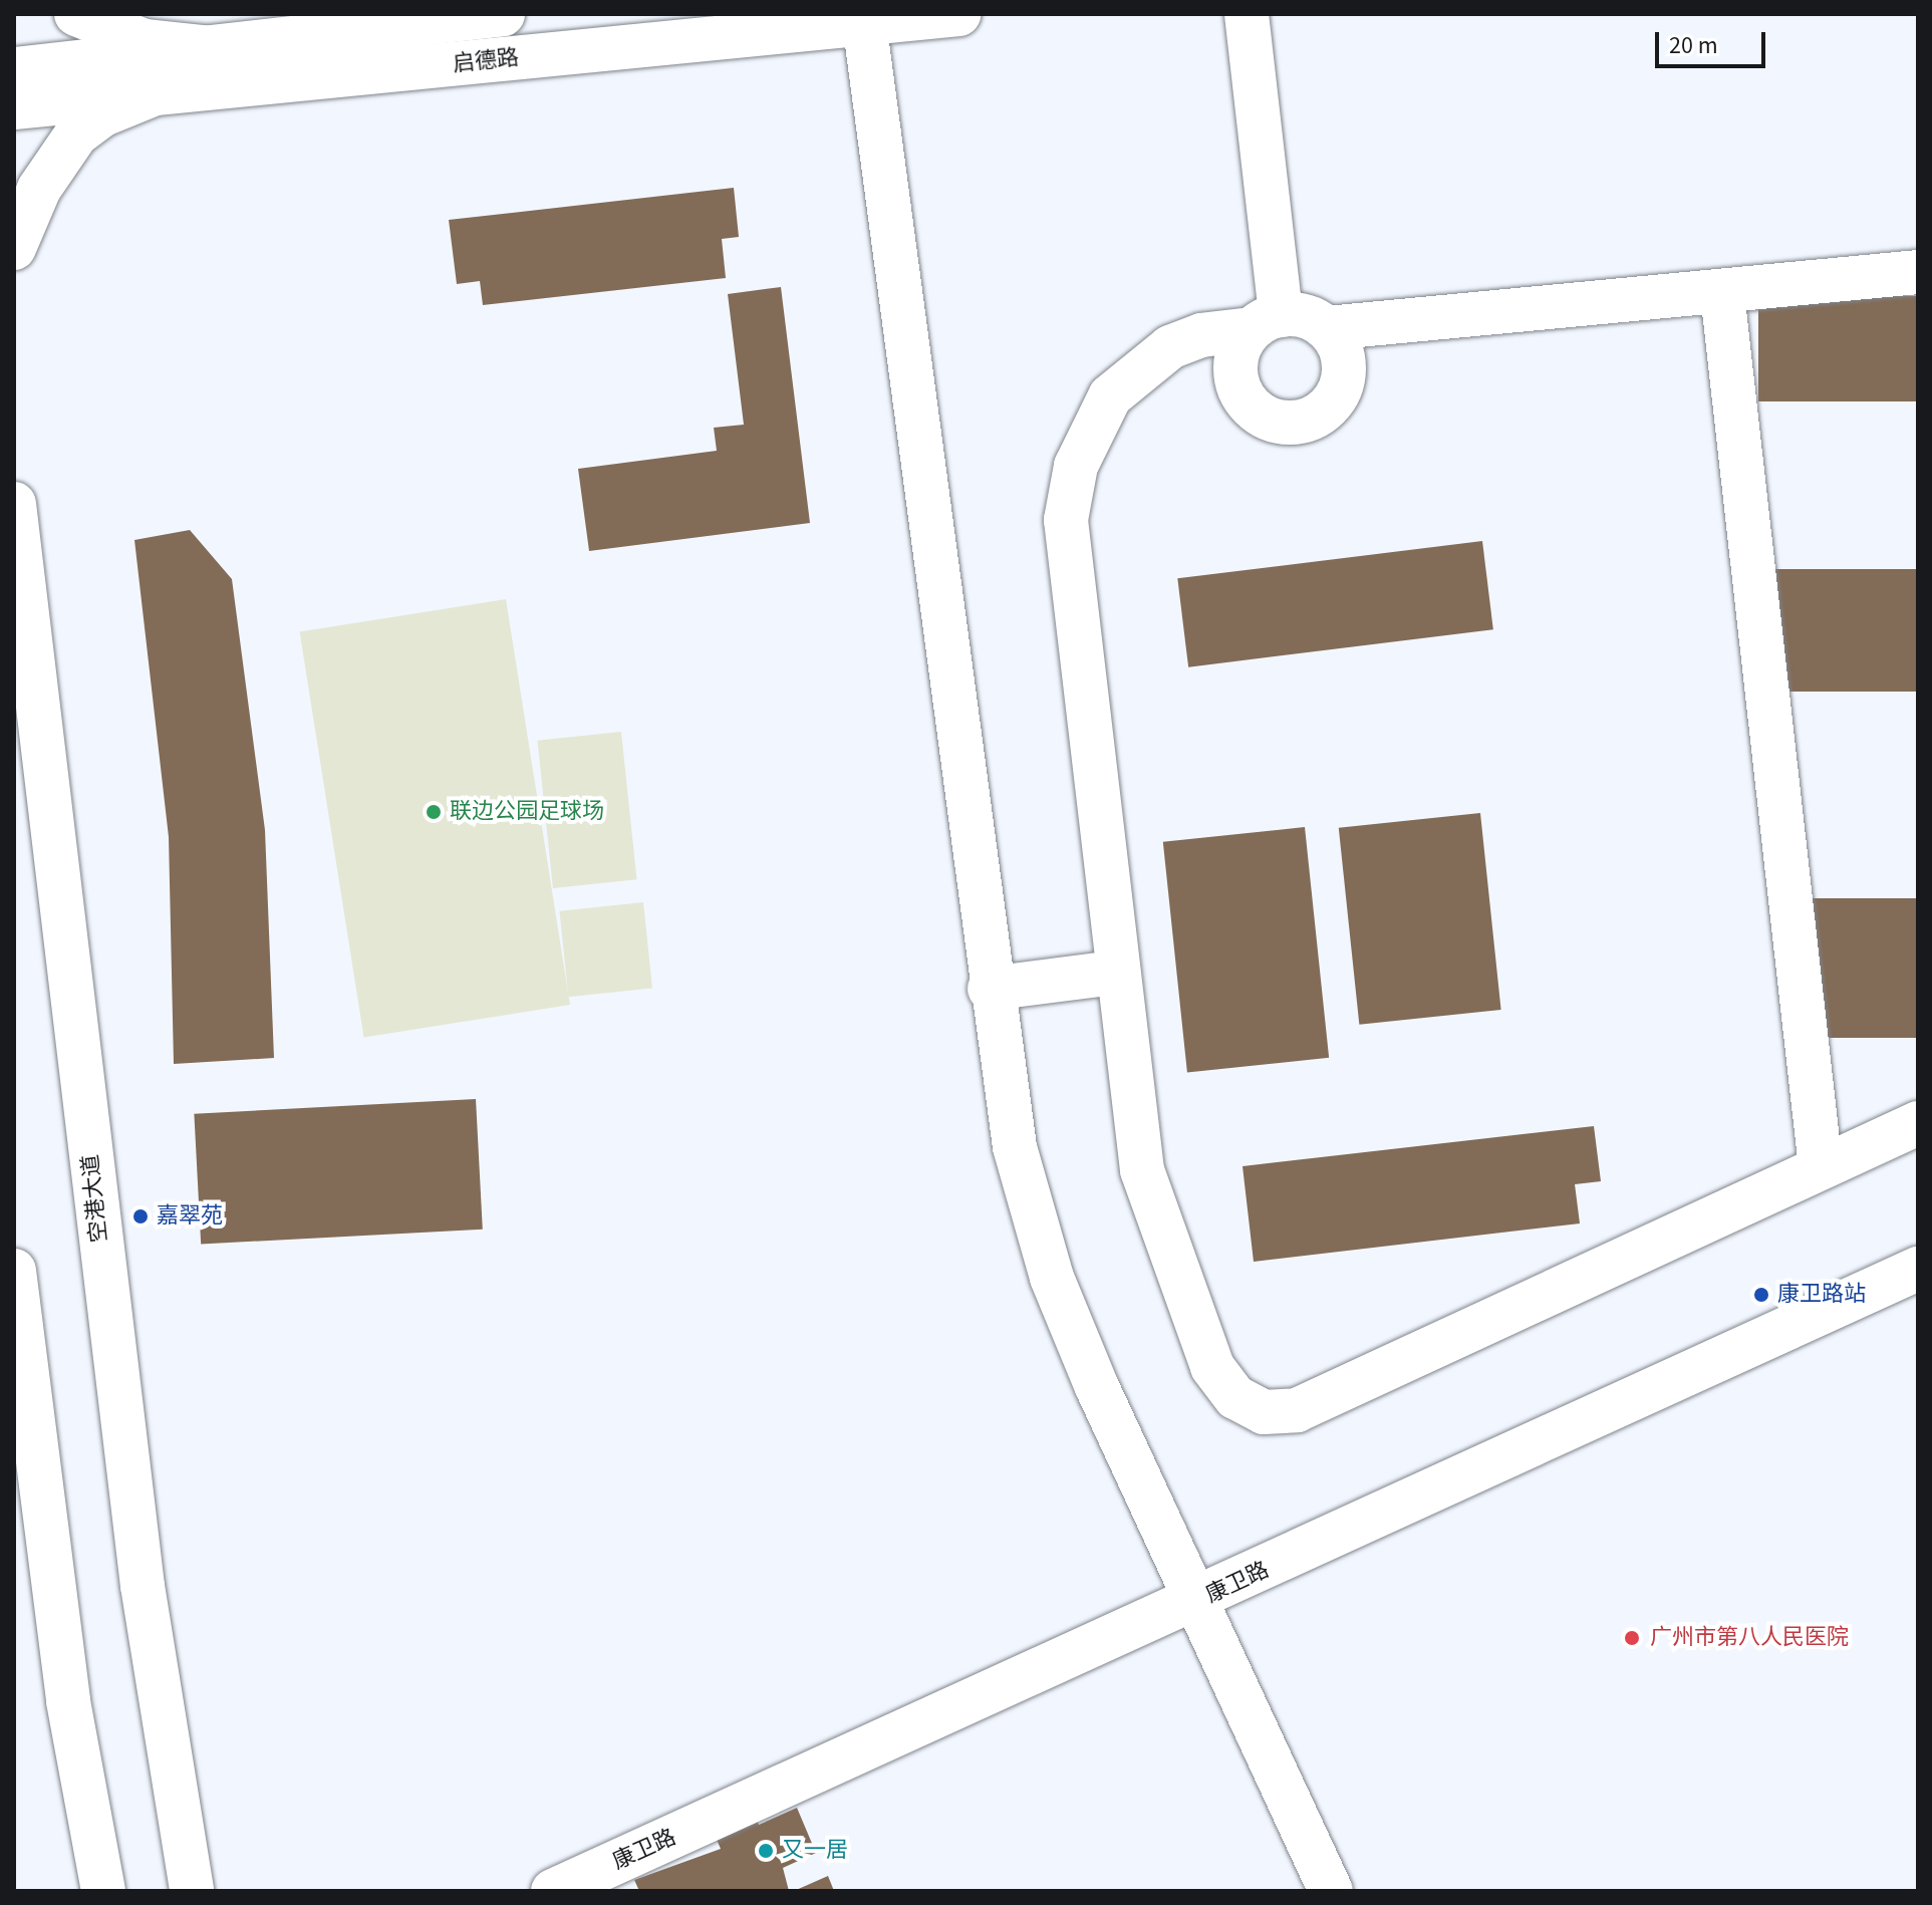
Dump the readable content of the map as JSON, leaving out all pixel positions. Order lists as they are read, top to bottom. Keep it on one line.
{"streets":{"street":["启德路","空港大道","康卫路"]},"places":["联边公园足球场","嘉翠苑","康卫路站","广州市第八人民医院","又一居"],"scale_bar":"20 m"}
